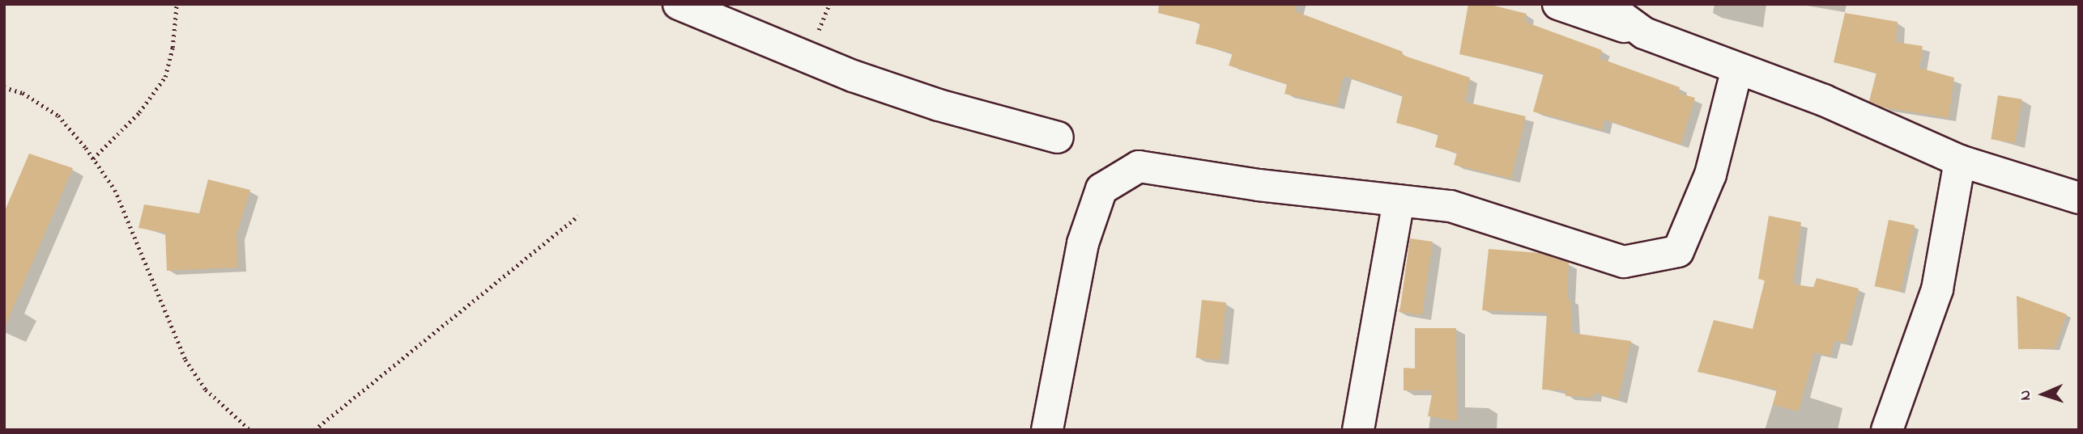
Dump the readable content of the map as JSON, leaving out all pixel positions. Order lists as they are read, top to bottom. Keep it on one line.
{"north":"left"}
